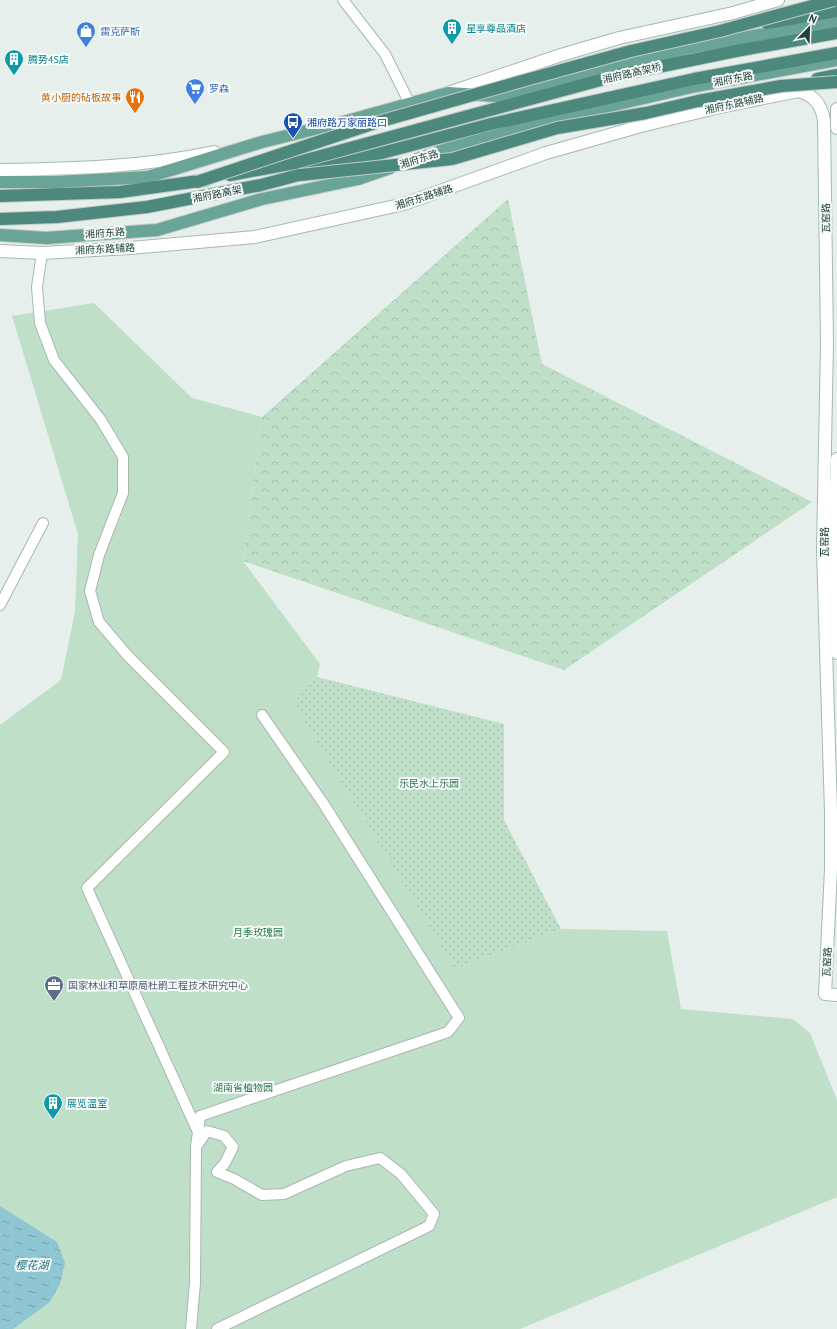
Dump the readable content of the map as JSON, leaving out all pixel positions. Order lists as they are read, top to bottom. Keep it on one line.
{"streets":{"highway":["湘府路高架桥","湘府路高架"],"main road":["湘府东路","湘府东路辅路","瓦窑路"]},"crossings":[["湘府路高架桥","湘府路高架"],["湘府东路辅路","瓦窑路"]],"water":["樱花湖"],"parks":["乐民水上乐园","月季玫瑰园","湖南省植物园"],"places":{"building":["星享尊品酒店","腾势4S店","展览温室"],"shop":["雷克萨斯"],"supermarket":["罗森"],"restaurant":["黄小厨的砧板故事"],"bus stop":["湘府路万家丽路口"],"office":["国家林业和草原局杜鹃工程技术研究中心"]},"north":"top right"}
